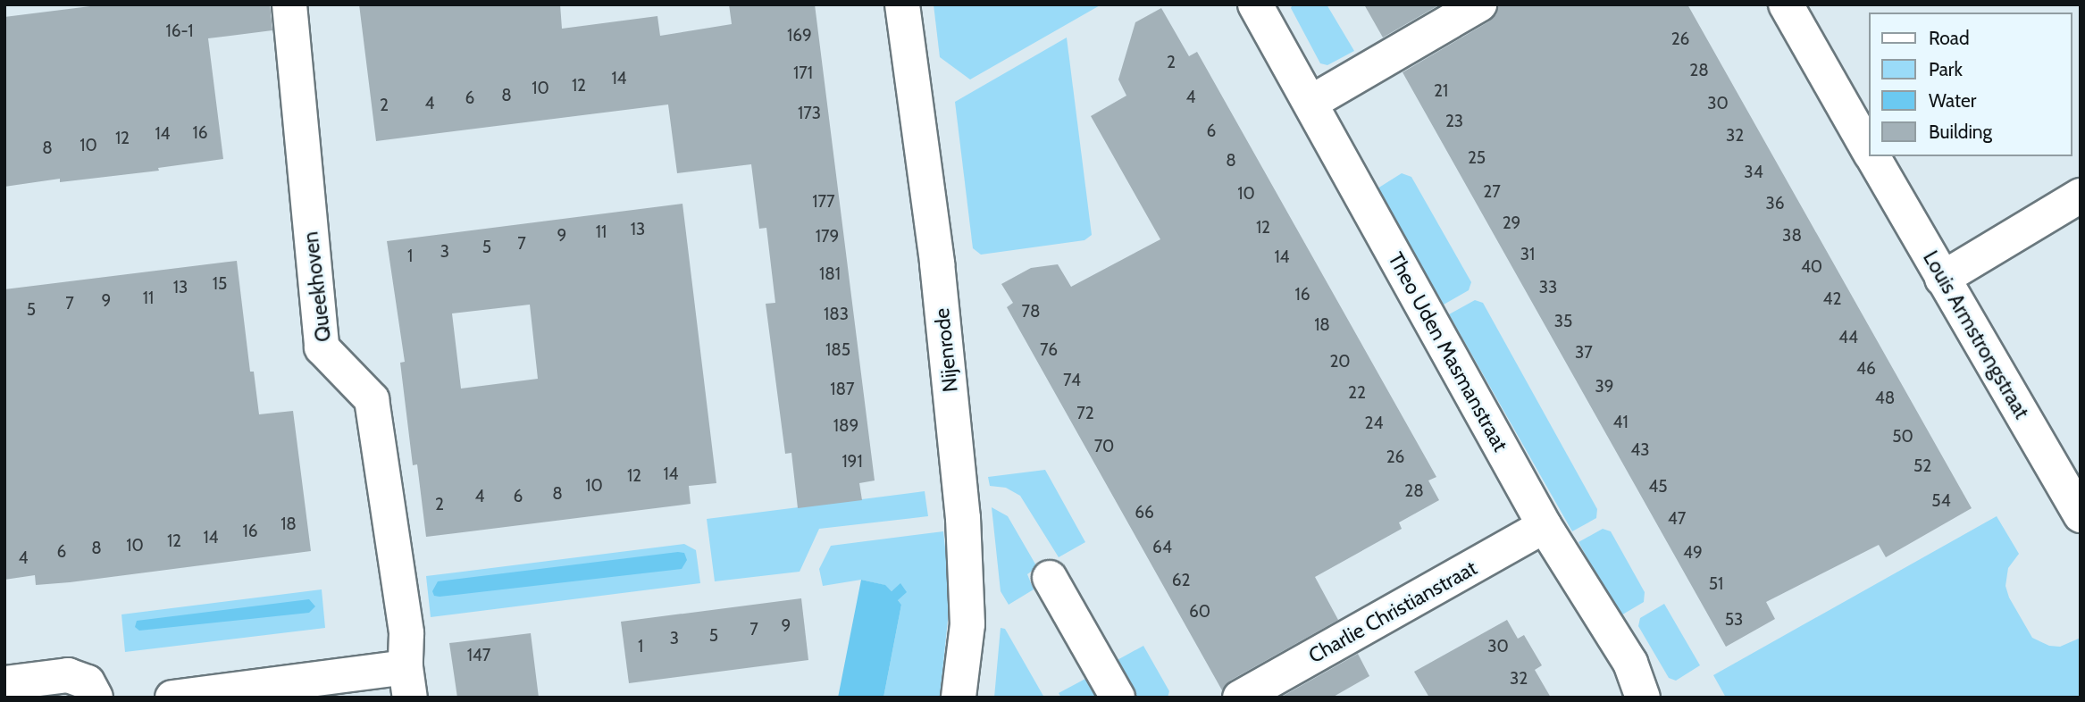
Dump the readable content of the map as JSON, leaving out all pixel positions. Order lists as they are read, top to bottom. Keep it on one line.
{"streets":{"street":["Queekhoven","Louis Armstrongstraat","Nijenrode","Theo Uden Masmanstraat","Charlie Christianstraat"]},"crossings":[["Theo Uden Masmanstraat","Charlie Christianstraat"]],"house_numbers":["16-1","169","26","2","28","171","14","12","10","21","8","4","6","4","30","2","173","23","6","16","14","32","12","10","8","25","8","34","27","10","177","36","29","12","13","11","9","38","179","7","5","3","31","1","14","40","181","15","13","33","16","11","42","9","7","5","78","183","35","18","44","185","76","37","20","46","74","39","187","22","48","72","41","24","189","50","70","43","26","191","52","14","12","10","45","28","8","4","6","54","2","66","47","18","16","14","12","10","64","8","6","49","4","62","51","60","53","9","7","5","3","1","30","147","32"],"legend":["Road","Park","Water","Building"]}
